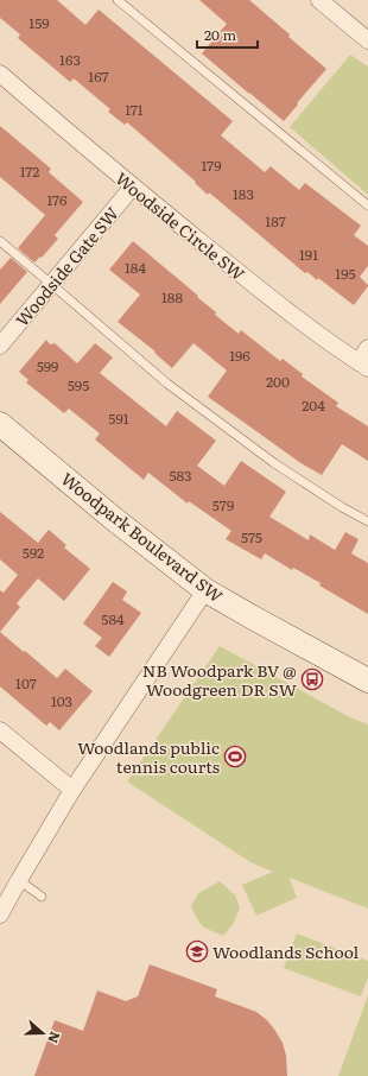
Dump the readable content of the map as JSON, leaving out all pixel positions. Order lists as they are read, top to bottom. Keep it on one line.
{"streets":{"street":["Woodside Circle SW","Woodside Gate SW","Woodpark Boulevard SW"]},"crossings":[["Woodside Circle SW","Woodside Gate SW"]],"places":{"bus stop":["NB Woodpark BV @ Woodgreen DR SW"],"sports":["Woodlands public tennis courts"],"school or university":["Woodlands School"]},"house_numbers":["159","163","167","171","179","172","183","176","187","191","184","195","188","196","599","200","595","204","591","583","579","575","592","584","107","103"],"scale_bar":"20 m","north":"right"}
